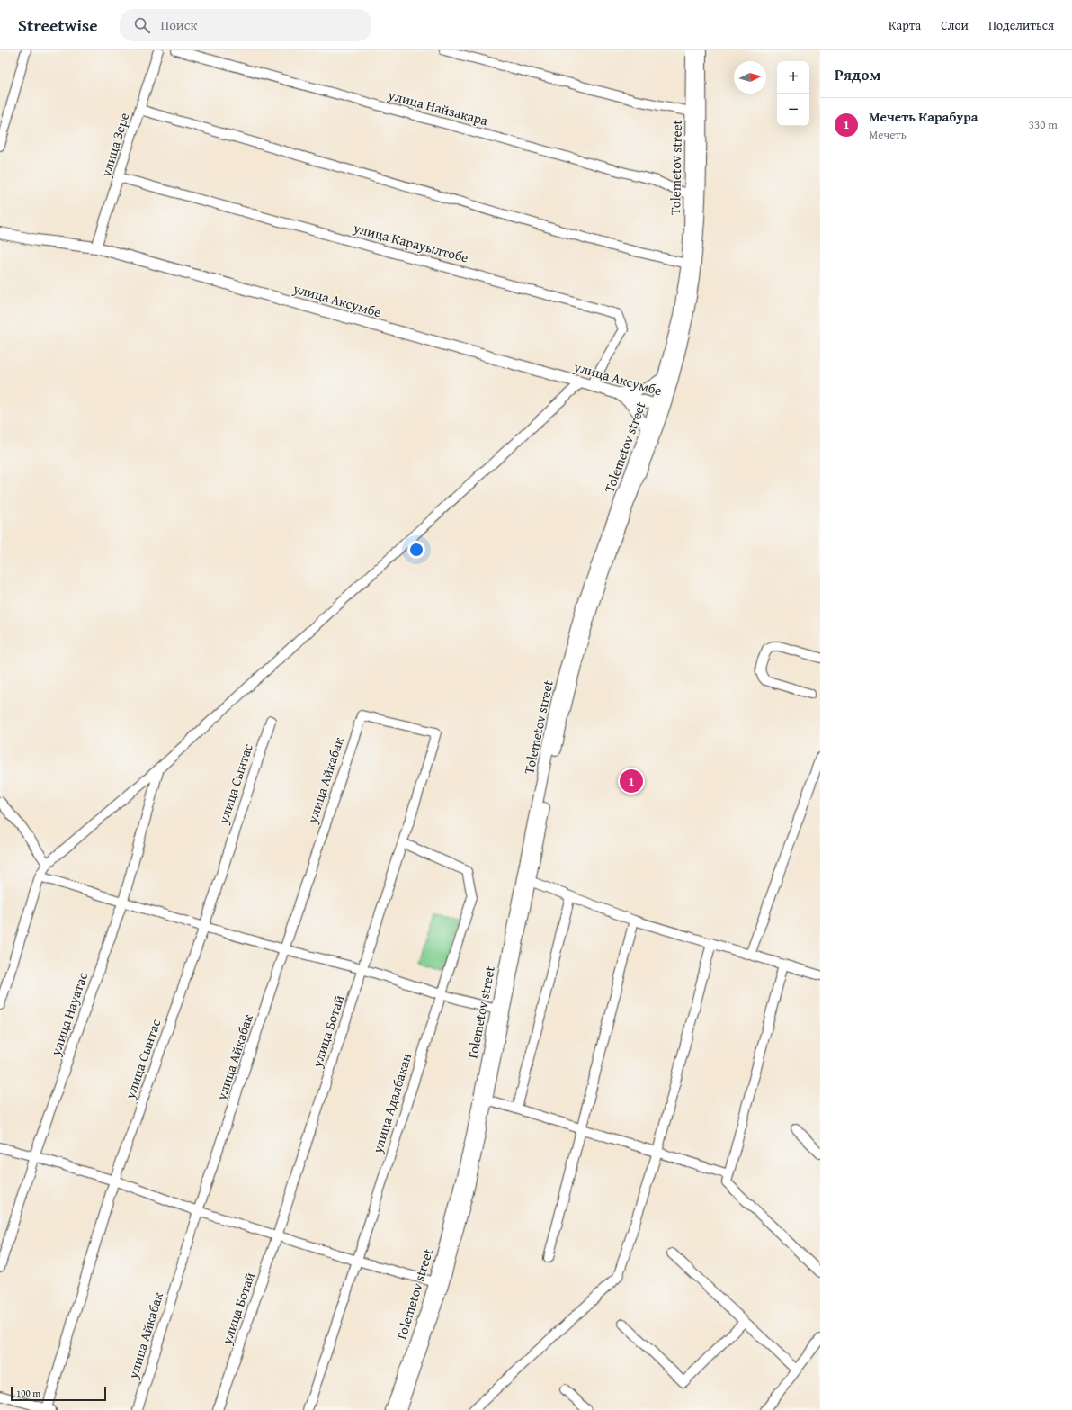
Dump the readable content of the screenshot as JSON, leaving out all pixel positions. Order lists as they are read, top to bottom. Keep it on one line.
{"streets":{"main road":["Tolemetov street","улица Аксумбе"],"street":["улица Найзакара","улица Зере","улица Карауылтобе","улица Айкабак","улица Сынтас","улица Науатас","улица Ботай","улица Адалбакан"]},"crossings":[["улица Найзакара","Tolemetov street"],["улица Зере","улица Карауылтобе"],["улица Зере","улица Аксумбе"],["Tolemetov street","улица Аксумбе"],["улица Карауылтобе","улица Аксумбе"],["улица Айкабак","улица Ботай"],["улица Ботай","улица Адалбакан"]],"scale_bar":"100 m","north":"right","page":{"header":"Streetwise","search":"Поиск","nav":["Карта","Слои","Поделиться"],"heading":"Рядом","map_buttons":["+","−"],"list":[{"mark":"1","name":"Мечеть Карабура","note":"Мечеть","value":"330 m"}],"pins":"1","scale":"100 m"}}
